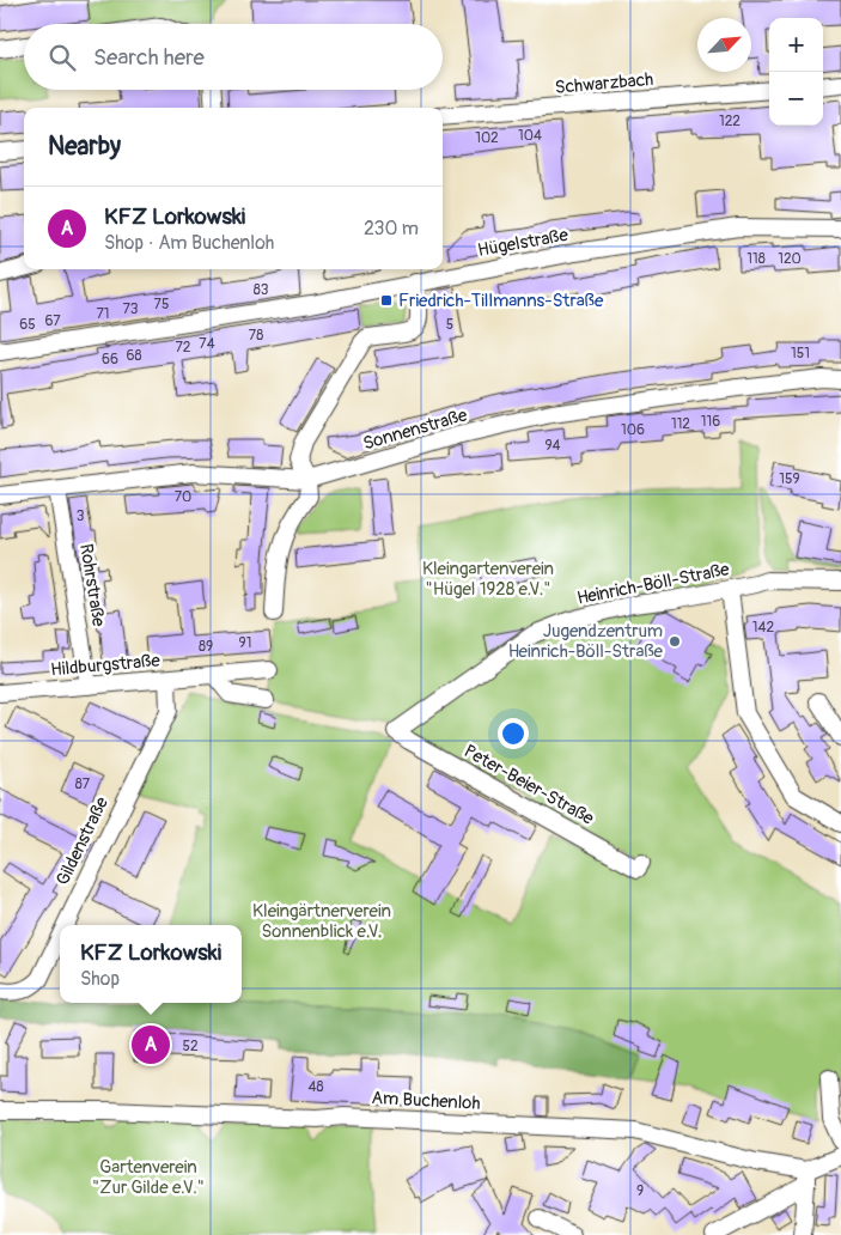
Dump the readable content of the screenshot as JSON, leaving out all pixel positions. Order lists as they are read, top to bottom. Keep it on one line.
{"streets":{"street":["Schwarzbach","Hügelstraße","Sonnenstraße","Heinrich-Böll-Straße","Rohrstraße","Hildburgstraße","Peter-Beier-Straße","Gildenstraße","Am Buchenloh"]},"crossings":[["Sonnenstraße","Rohrstraße"],["Heinrich-Böll-Straße","Peter-Beier-Straße"],["Rohrstraße","Hildburgstraße"],["Hildburgstraße","Gildenstraße"]],"parks":["Kleingartenverein \"Hügel 1928 e.V.\"","Kleingärtnerverein Sonnenblick e.V.","Gartenverein \"Zur Gilde e.V.\""],"places":{"transit":["Friedrich-Tillmanns-Straße"],"other":["Jugendzentrum Heinrich-Böll-Straße"]},"house_numbers":["122","104","102","118","120","83","75","73","71","67","65","5","78","74","72","151","68","66","116","112","106","94","159","70","3","142","91","89","87","52","48","9"],"north":"top right","page":{"map_buttons":["+","−"],"search":"Search here","heading":"Nearby","list":[{"mark":"A","name":"KFZ Lorkowski","note":"Shop · Am Buchenloh","value":"230 m"}],"popup":["KFZ Lorkowski","Shop"],"pins":"A"}}
